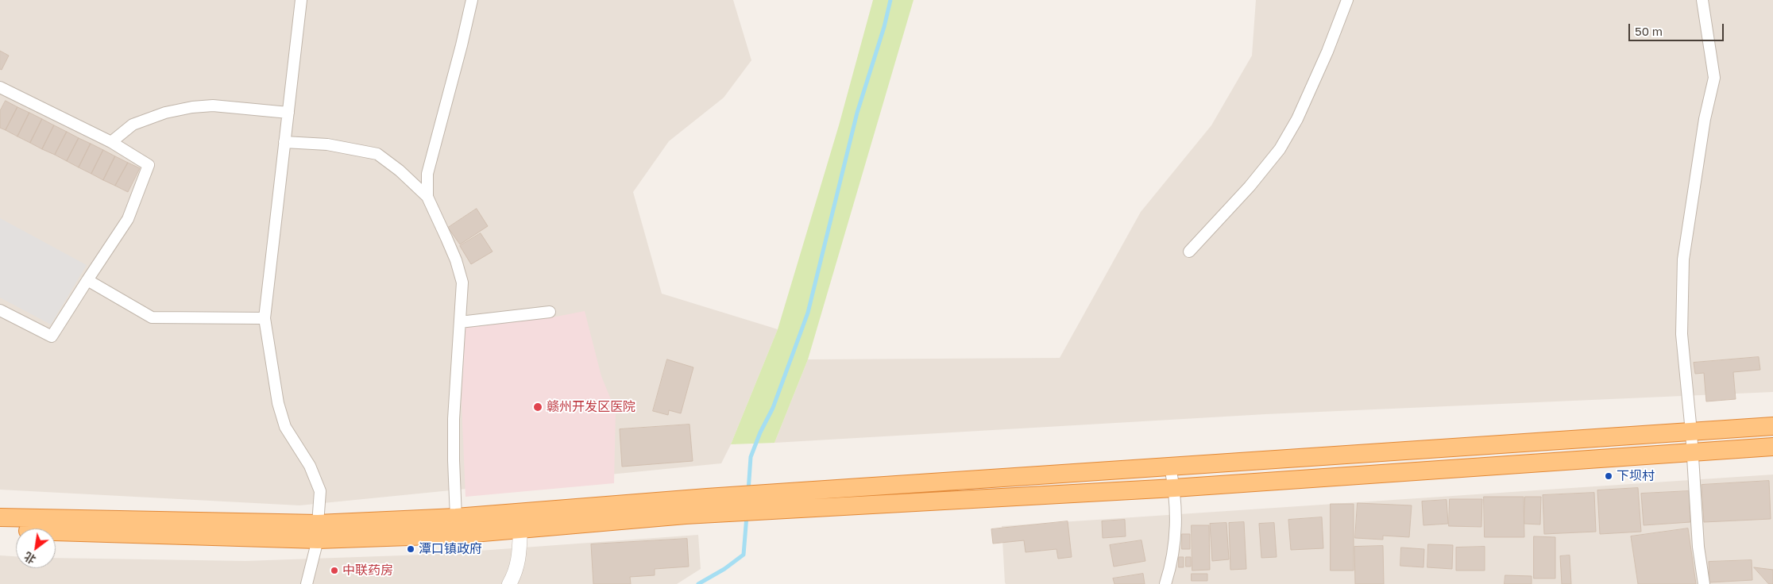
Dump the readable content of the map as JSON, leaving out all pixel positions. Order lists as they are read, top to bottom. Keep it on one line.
{"places":["赣州开发区医院","下坝村","潭口镇政府","中联药房"],"scale_bar":"50 m","north":"bottom left"}
